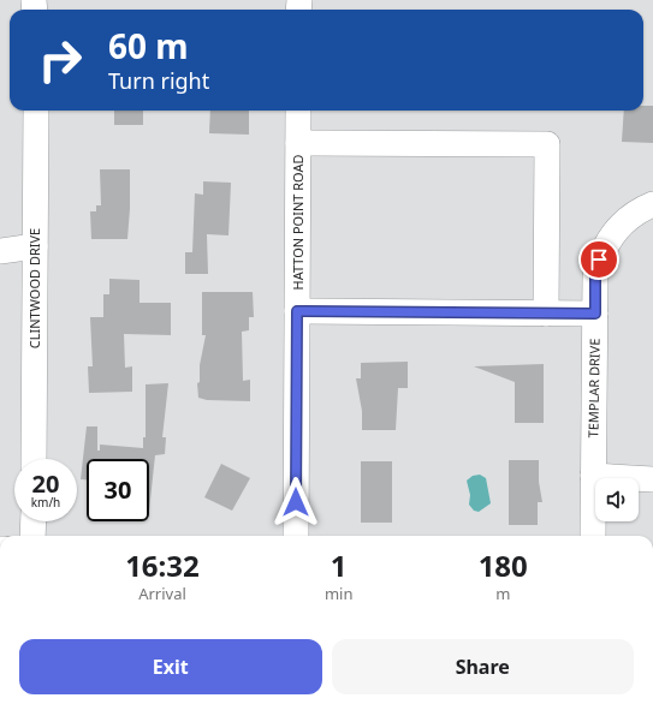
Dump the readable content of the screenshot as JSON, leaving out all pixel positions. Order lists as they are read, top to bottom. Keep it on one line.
{"streets":{"street":["HATTON POINT ROAD","CLINTWOOD DRIVE","TEMPLAR DRIVE"]},"page":{"turn":["60 m","Turn right"],"speed":"20 km/h","limit":"30","eta":["16:32","Arrival","1","min","180","m"],"buttons":["Exit","Share"]}}
